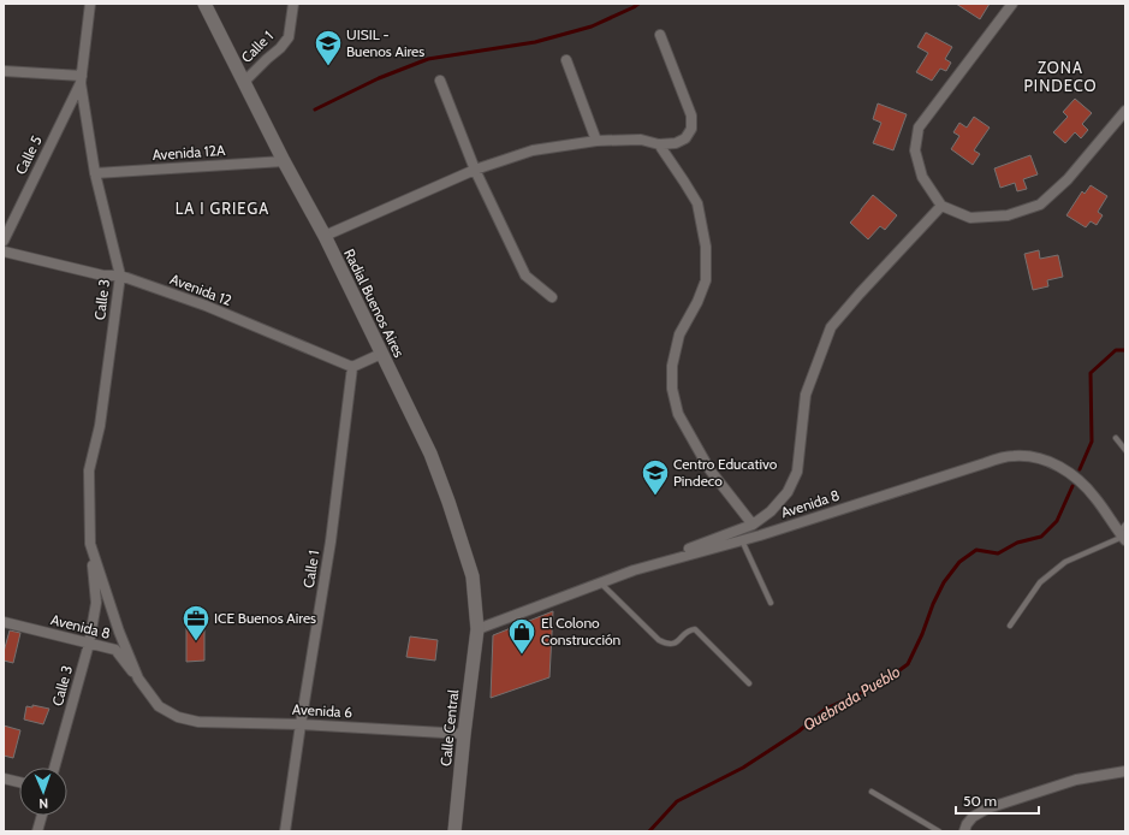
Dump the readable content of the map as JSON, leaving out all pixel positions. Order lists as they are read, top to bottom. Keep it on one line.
{"streets":{"main road":["Radial Buenos Aires","Calle Central"],"street":["Calle 1","Avenida 12A","Calle 5","Avenida 12","Calle 3","Avenida 8","Avenida 6"]},"crossings":[["Calle 1","Avenida 12"],["Calle 1","Radial Buenos Aires"],["Calle 1","Avenida 6"],["Avenida 12A","Calle 3"],["Avenida 12A","Radial Buenos Aires"],["Calle 5","Calle 3"],["Avenida 12","Calle 3"],["Calle 3","Avenida 8"],["Calle 3","Avenida 6"],["Radial Buenos Aires","Avenida 8"],["Radial Buenos Aires","Calle Central"],["Avenida 8","Calle Central"],["Avenida 6","Calle Central"]],"districts":["ZONA PINDECO","LA I GRIEGA"],"water":["Quebrada Pueblo"],"places":{"school or university":["UISIL - Buenos Aires","Centro Educativo Pindeco"],"office":["ICE Buenos Aires"],"shop":["El Colono Construcción"]},"scale_bar":"50 m","north":"bottom"}
